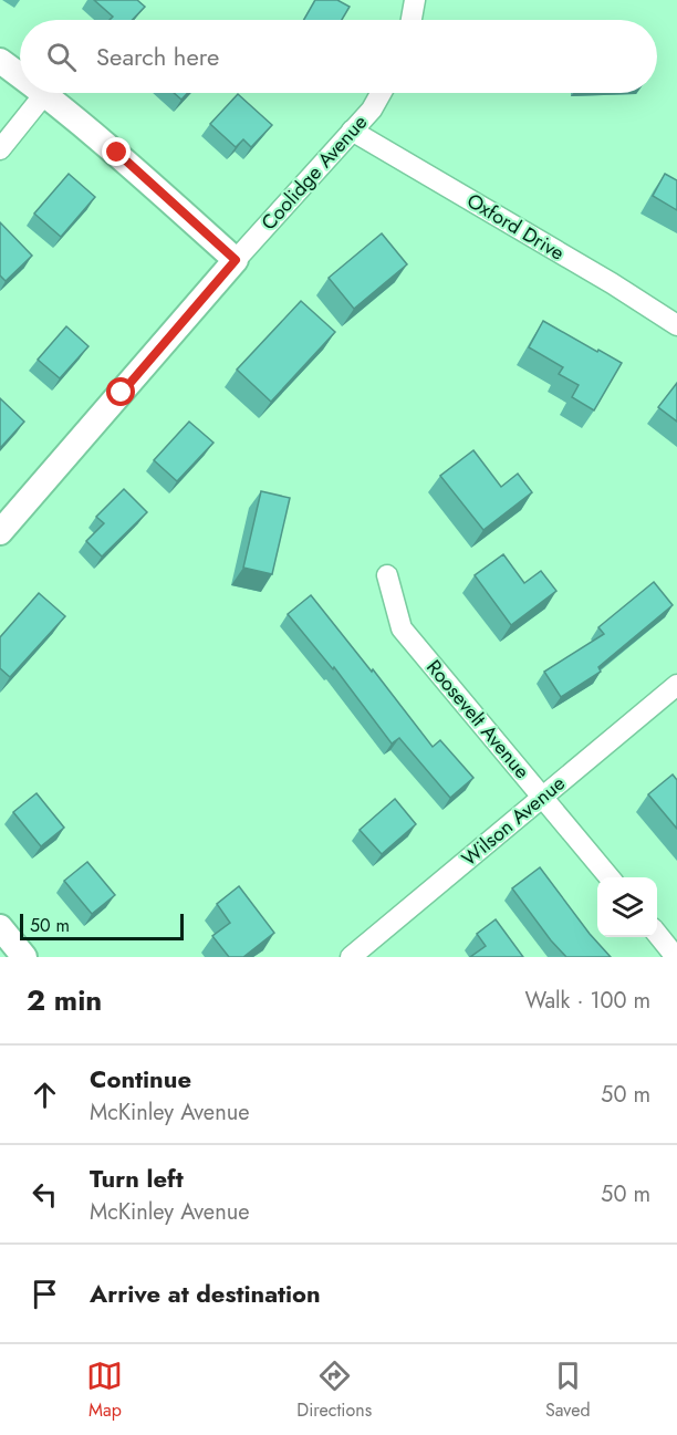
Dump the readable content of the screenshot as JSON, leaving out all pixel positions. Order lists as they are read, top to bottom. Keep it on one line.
{"streets":{"street":["Coolidge Avenue","Oxford Drive","Roosevelt Avenue","Wilson Avenue"]},"crossings":[["Coolidge Avenue","Oxford Drive"],["Roosevelt Avenue","Wilson Avenue"]],"scale_bar":"50 m","page":{"search":"Search here","scale":"50 m","heading":["2 min","Walk · 100 m"],"list":[["Continue","McKinley Avenue","50 m"],["Turn left","McKinley Avenue","50 m"],"Arrive at destination"],"nav":["Map","Directions","Saved"]}}
